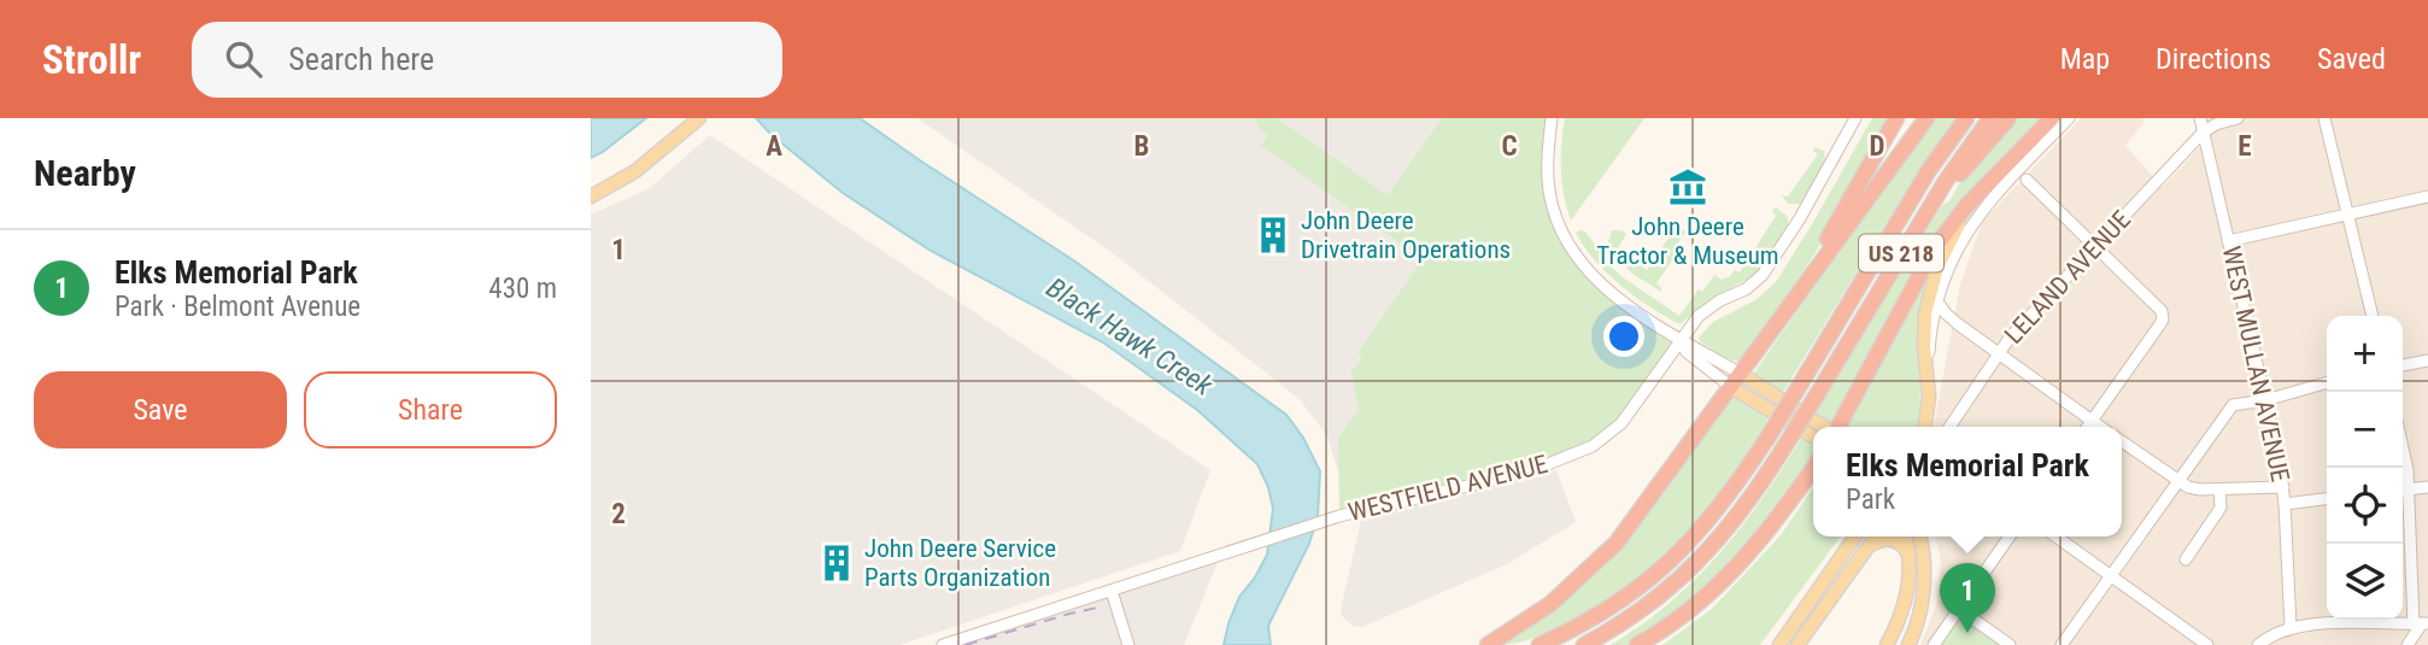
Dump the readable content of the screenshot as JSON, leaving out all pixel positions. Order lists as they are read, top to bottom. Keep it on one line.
{"streets":{"highway":["US 218"],"street":["LELAND AVENUE","WEST MULLAN AVENUE","WESTFIELD AVENUE"]},"crossings":[["LELAND AVENUE","WEST MULLAN AVENUE"]],"water":["Black Hawk Creek"],"places":{"museum":["John Deere Tractor & Museum"],"building":["John Deere Drivetrain Operations","John Deere Service Parts Organization"]},"page":{"header":"Strollr","search":"Search here","nav":["Map","Directions","Saved"],"heading":"Nearby","list":[{"mark":"1","name":"Elks Memorial Park","note":"Park · Belmont Avenue","value":"430 m"}],"map_buttons":["+","−"],"buttons":["Save","Share"],"popup":["Elks Memorial Park","Park"],"pins":"1"},"grid":{"columns":["A","B","C","D","E"],"rows":["1","2"]}}
